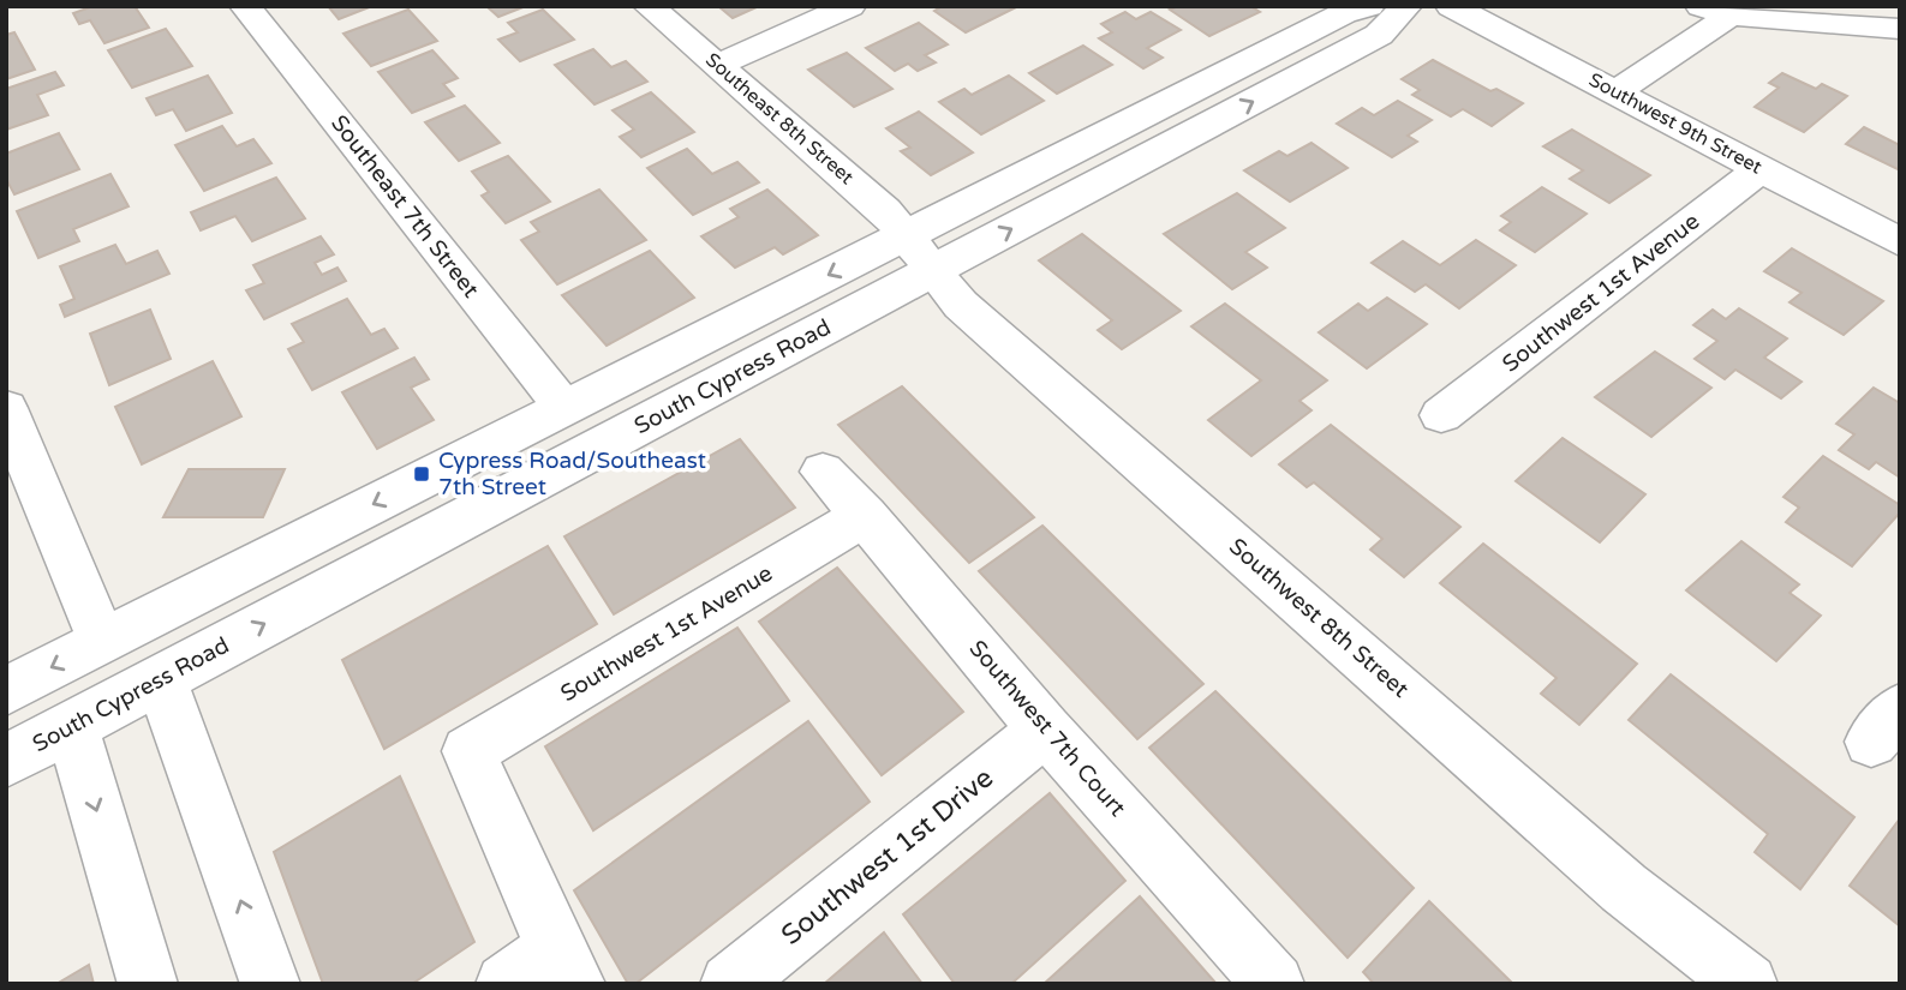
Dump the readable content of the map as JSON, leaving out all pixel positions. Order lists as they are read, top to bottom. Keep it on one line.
{"streets":{"street":["Southeast 8th Street","Southwest 9th Street","Southeast 7th Street","Southwest 1st Avenue","South Cypress Road","Southwest 8th Street","Southwest 7th Court","Southwest 1st Drive"]},"crossings":[["Southeast 8th Street","South Cypress Road"],["Southeast 8th Street","Southwest 8th Street"],["Southwest 9th Street","Southwest 1st Avenue"],["Southeast 7th Street","South Cypress Road"],["Southwest 1st Avenue","Southwest 7th Court"],["South Cypress Road","Southwest 8th Street"],["Southwest 7th Court","Southwest 1st Drive"]],"places":{"transit":["Cypress Road/Southeast 7th Street"]}}
